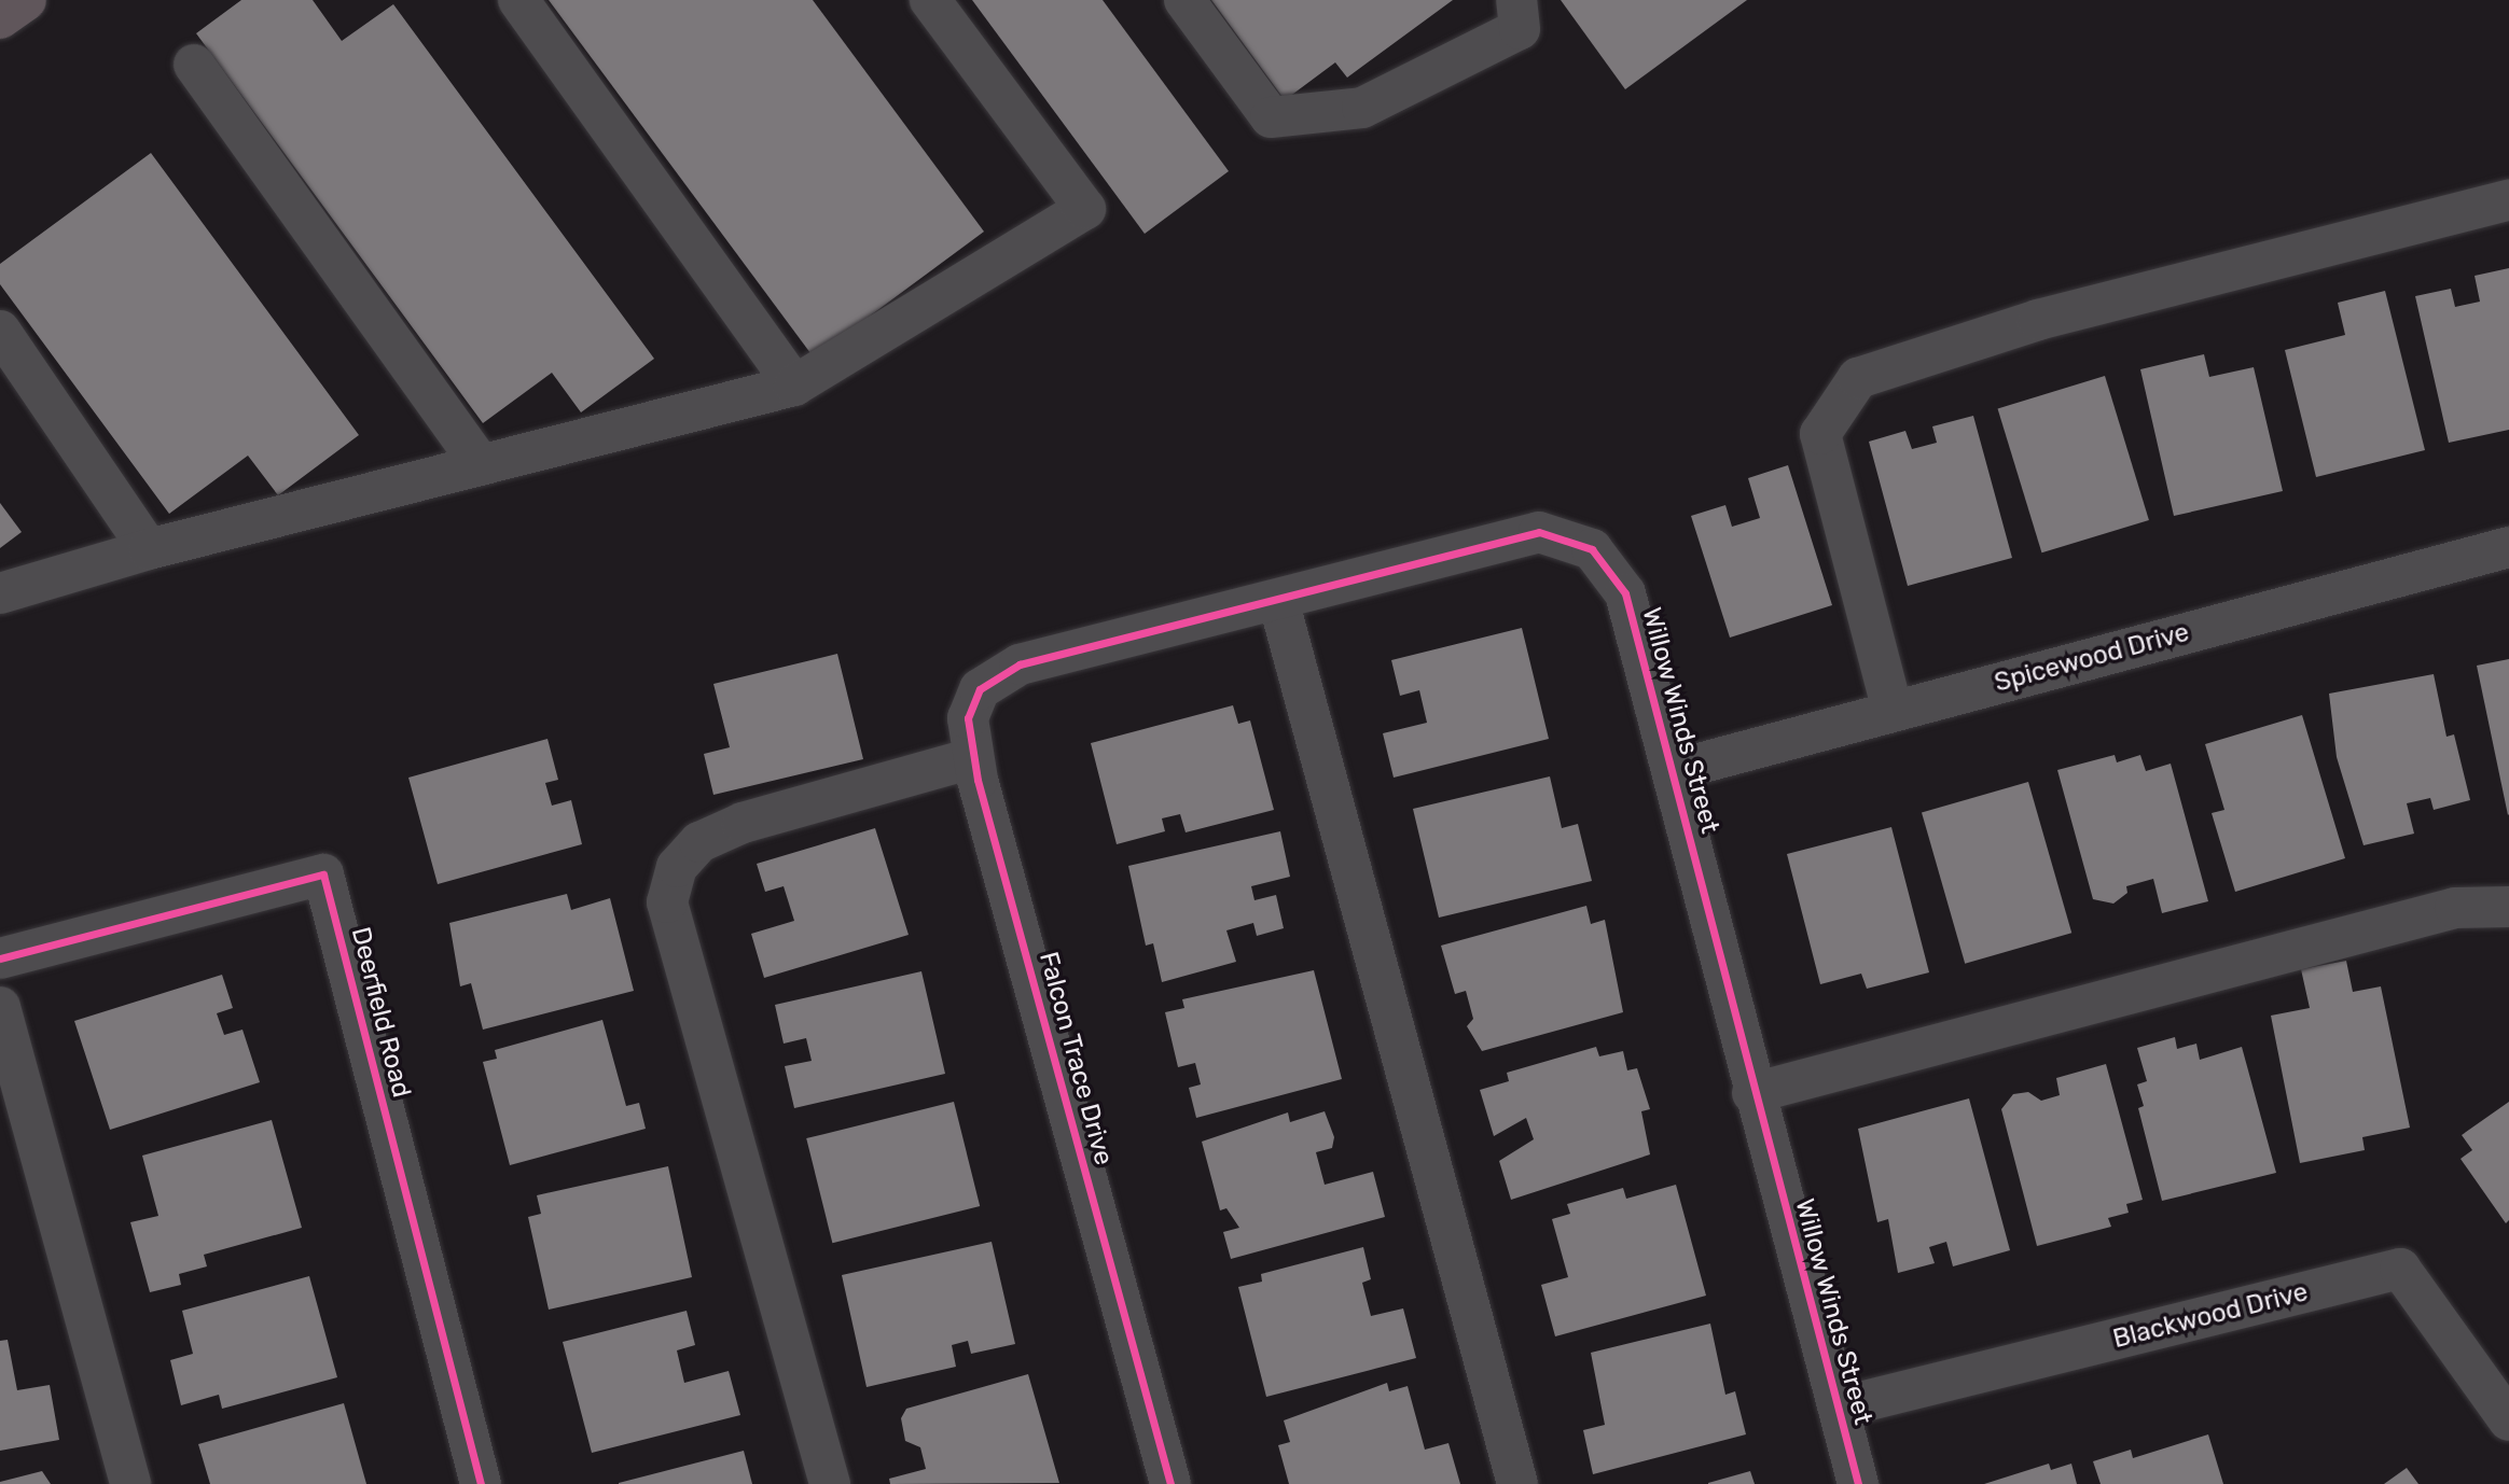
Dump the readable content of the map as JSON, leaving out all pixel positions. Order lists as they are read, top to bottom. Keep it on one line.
{"streets":{"street":["Spicewood Drive","Willow Winds Street","Deerfield Road","Falcon Trace Drive","Blackwood Drive"]},"crossings":[["Spicewood Drive","Willow Winds Street"],["Willow Winds Street","Falcon Trace Drive"],["Willow Winds Street","Blackwood Drive"]]}
